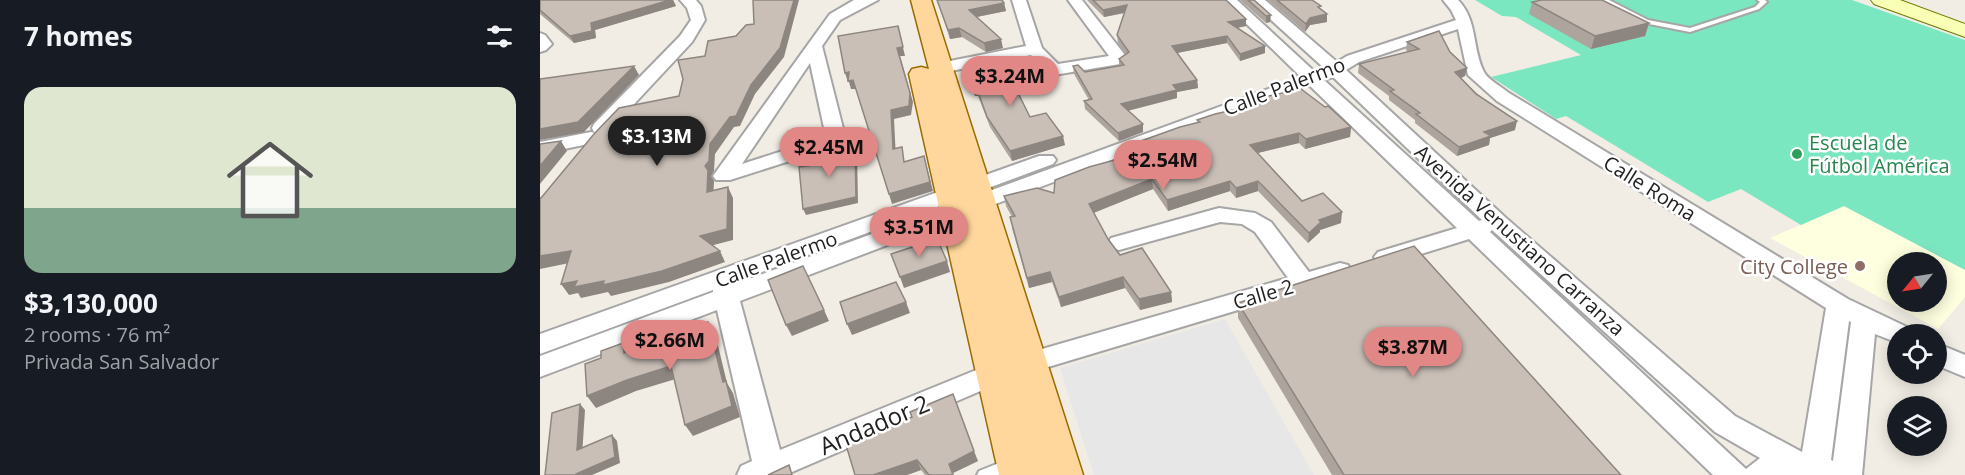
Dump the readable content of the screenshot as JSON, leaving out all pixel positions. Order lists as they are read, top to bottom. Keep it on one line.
{"streets":{"street":["Calle Palermo","Calle Roma","Avenida Venustiano Carranza","Calle 2","Andador 2"]},"crossings":[["Calle Palermo","Calle Roma"],["Calle Palermo","Avenida Venustiano Carranza"],["Avenida Venustiano Carranza","Calle 2"]],"places":["Escuela de Fútbol América","City College"],"north":"bottom left","page":{"heading":"7 homes","price":["$3.24M","$3.13M","$2.45M","$2.54M","$3.51M","$2.66M","$3.87M"],"list":[{"name":"$3,130,000","note":"2 rooms · 76 m² · Privada San Salvador"}]}}
